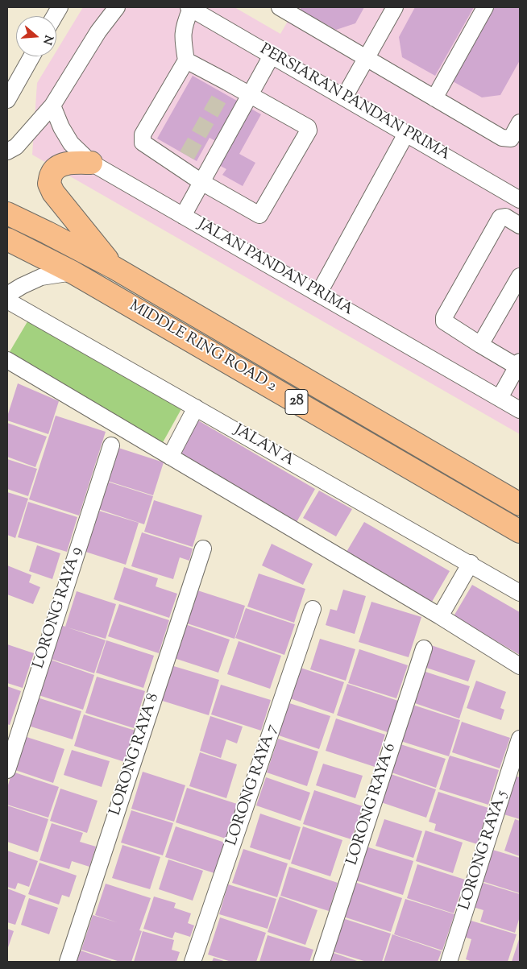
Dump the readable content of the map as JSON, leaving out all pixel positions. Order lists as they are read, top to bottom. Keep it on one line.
{"streets":{"highway":["MIDDLE RING ROAD 2","28"],"street":["PERSIARAN PANDAN PRIMA","JALAN PANDAN PRIMA","JALAN A","LORONG RAYA 9","LORONG RAYA 8","LORONG RAYA 7","LORONG RAYA 6","LORONG RAYA 5"]},"north":"right"}
